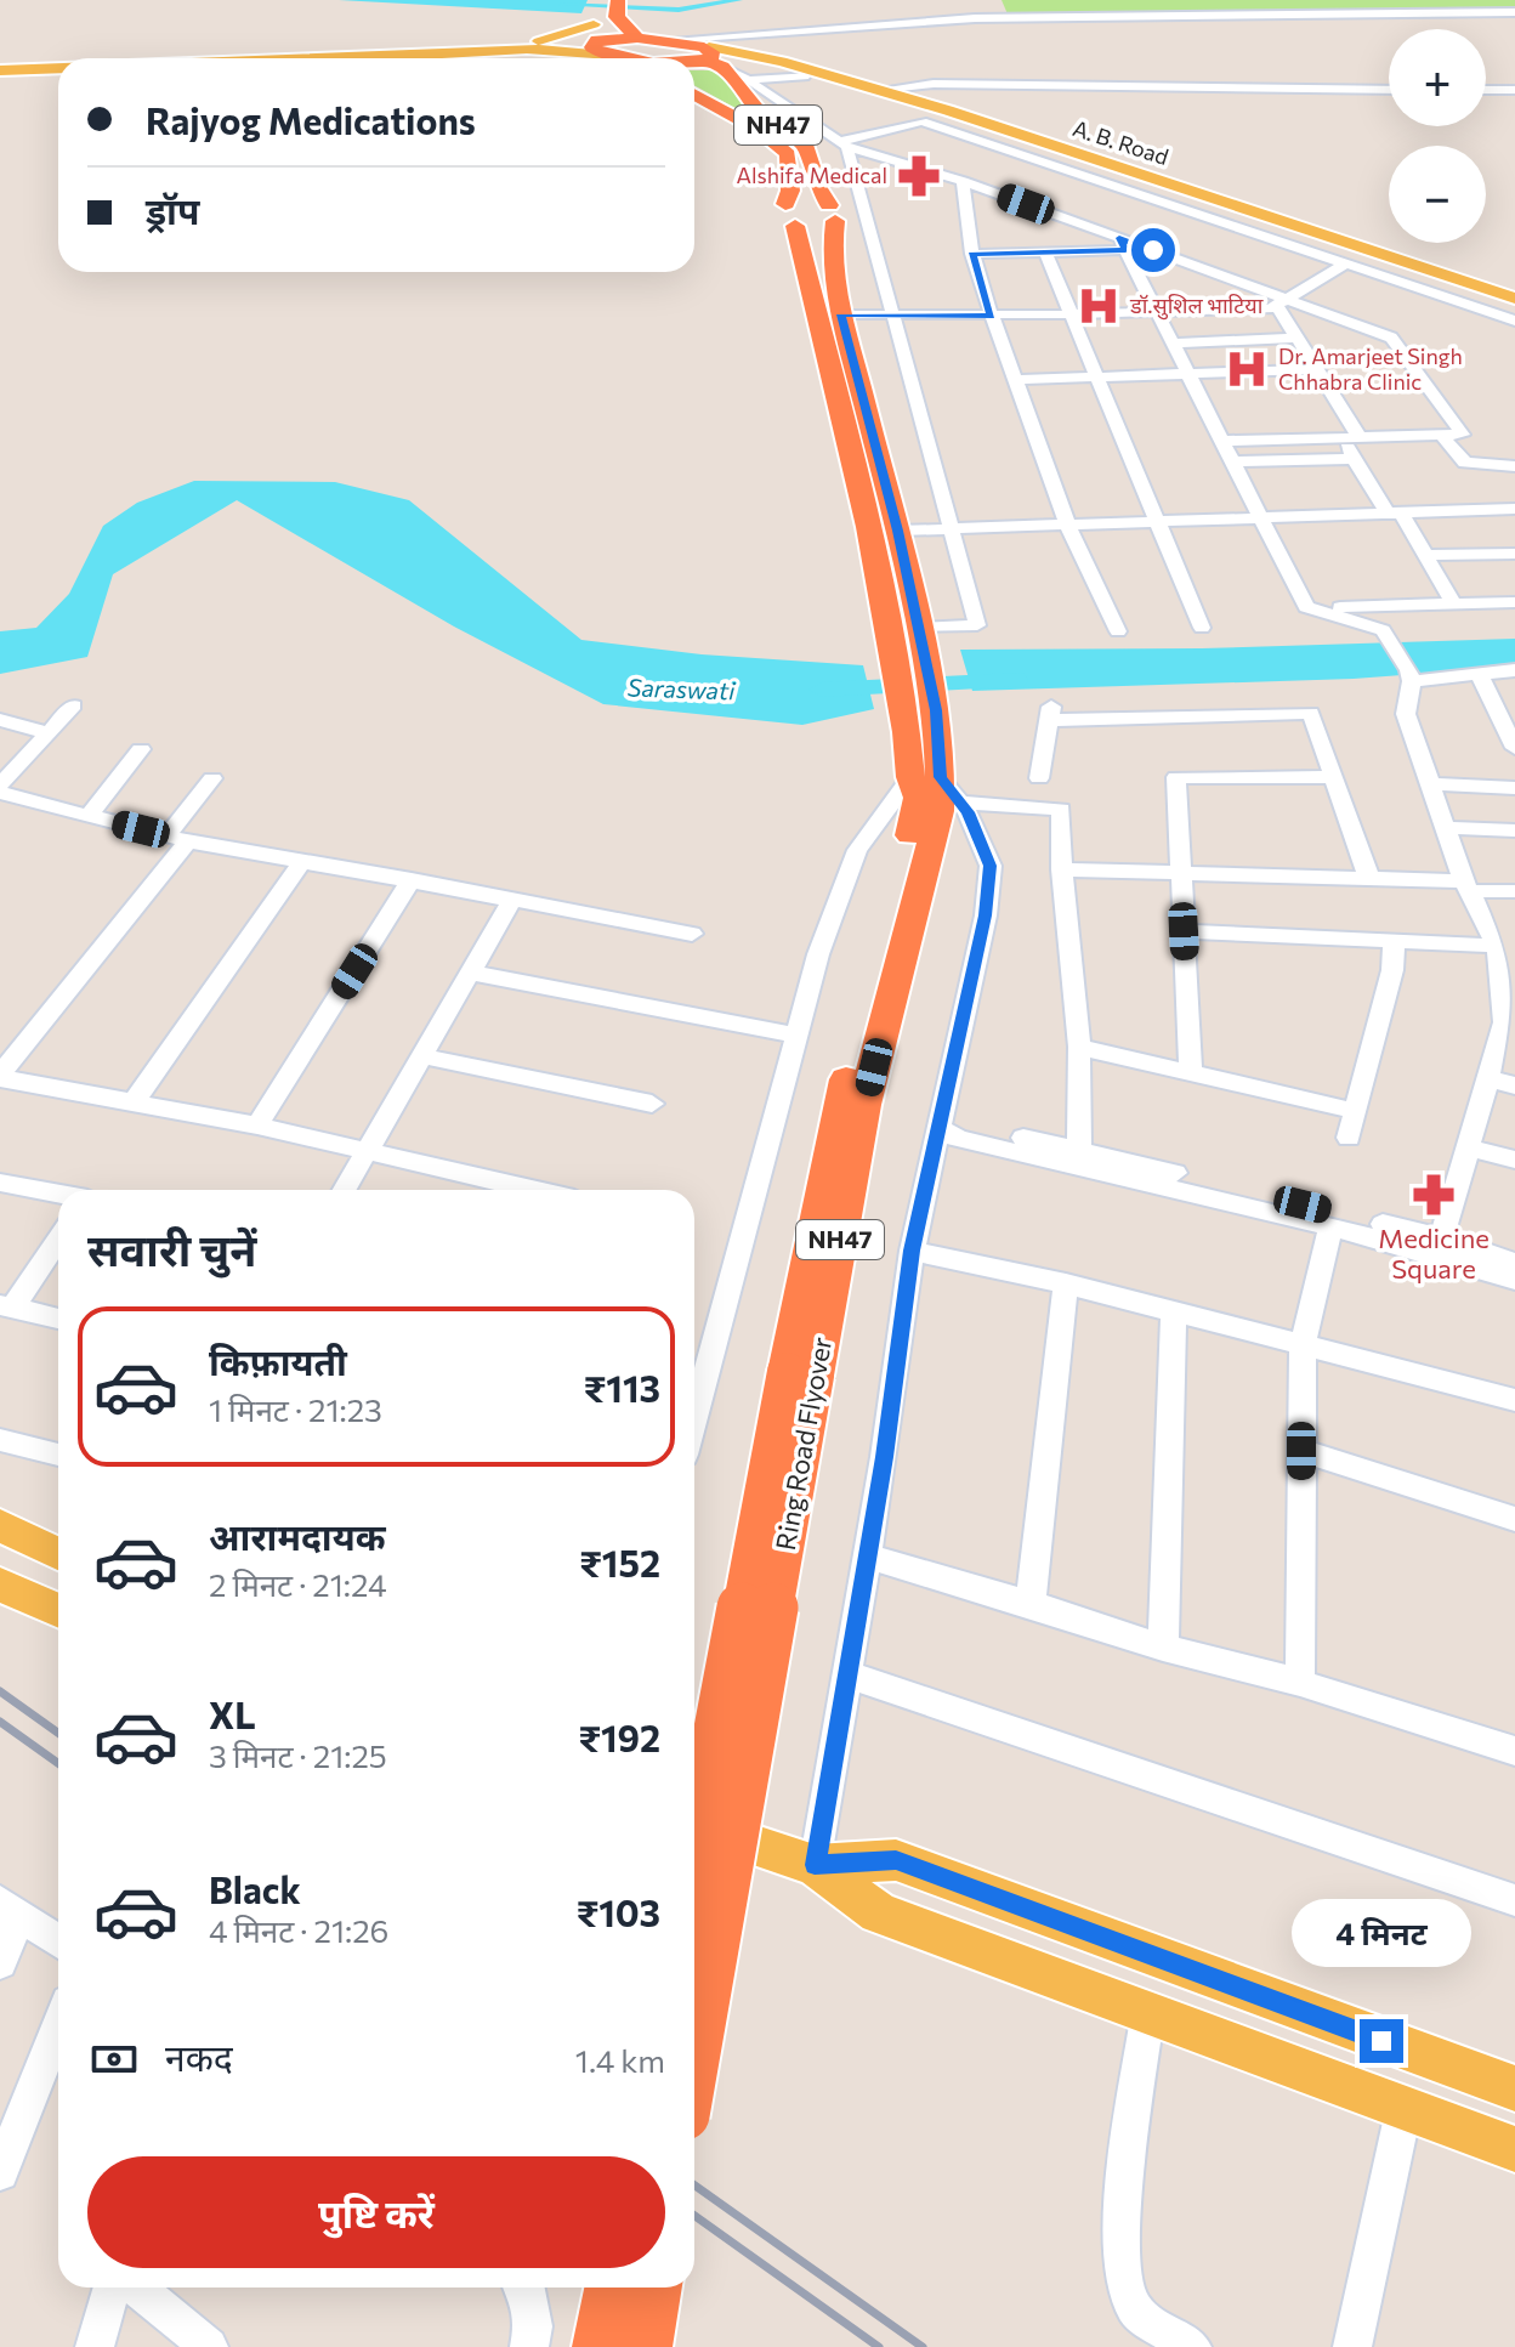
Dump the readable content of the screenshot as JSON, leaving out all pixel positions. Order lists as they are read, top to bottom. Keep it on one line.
{"streets":{"highway":["NH47","Ring Road Flyover"],"main road":["A. B. Road"]},"crossings":[["NH47","A. B. Road"]],"water":["Saraswati"],"places":{"pharmacy":["Alshifa Medical","Medicine Square"],"hospital":["डॉ.सुशिल भाटिया","Dr. Amarjeet Singh Chhabra Clinic"]},"page":{"map_buttons":["+","−"],"banner":["Rajyog Medications","ड्रॉप"],"heading":"सवारी चुनें","list":[{"name":"किफ़ायती","note":"1 मिनट · 21:23","value":"₹113"},{"name":"आरामदायक","note":"2 मिनट · 21:24","value":"₹152"},{"name":"XL","note":"3 मिनट · 21:25","value":"₹192"},{"name":"Black","note":"4 मिनट · 21:26","value":"₹103"}],"bubble":"4 मिनट","pay":["नकद","1.4 km"],"buttons":"पुष्टि करें"}}
